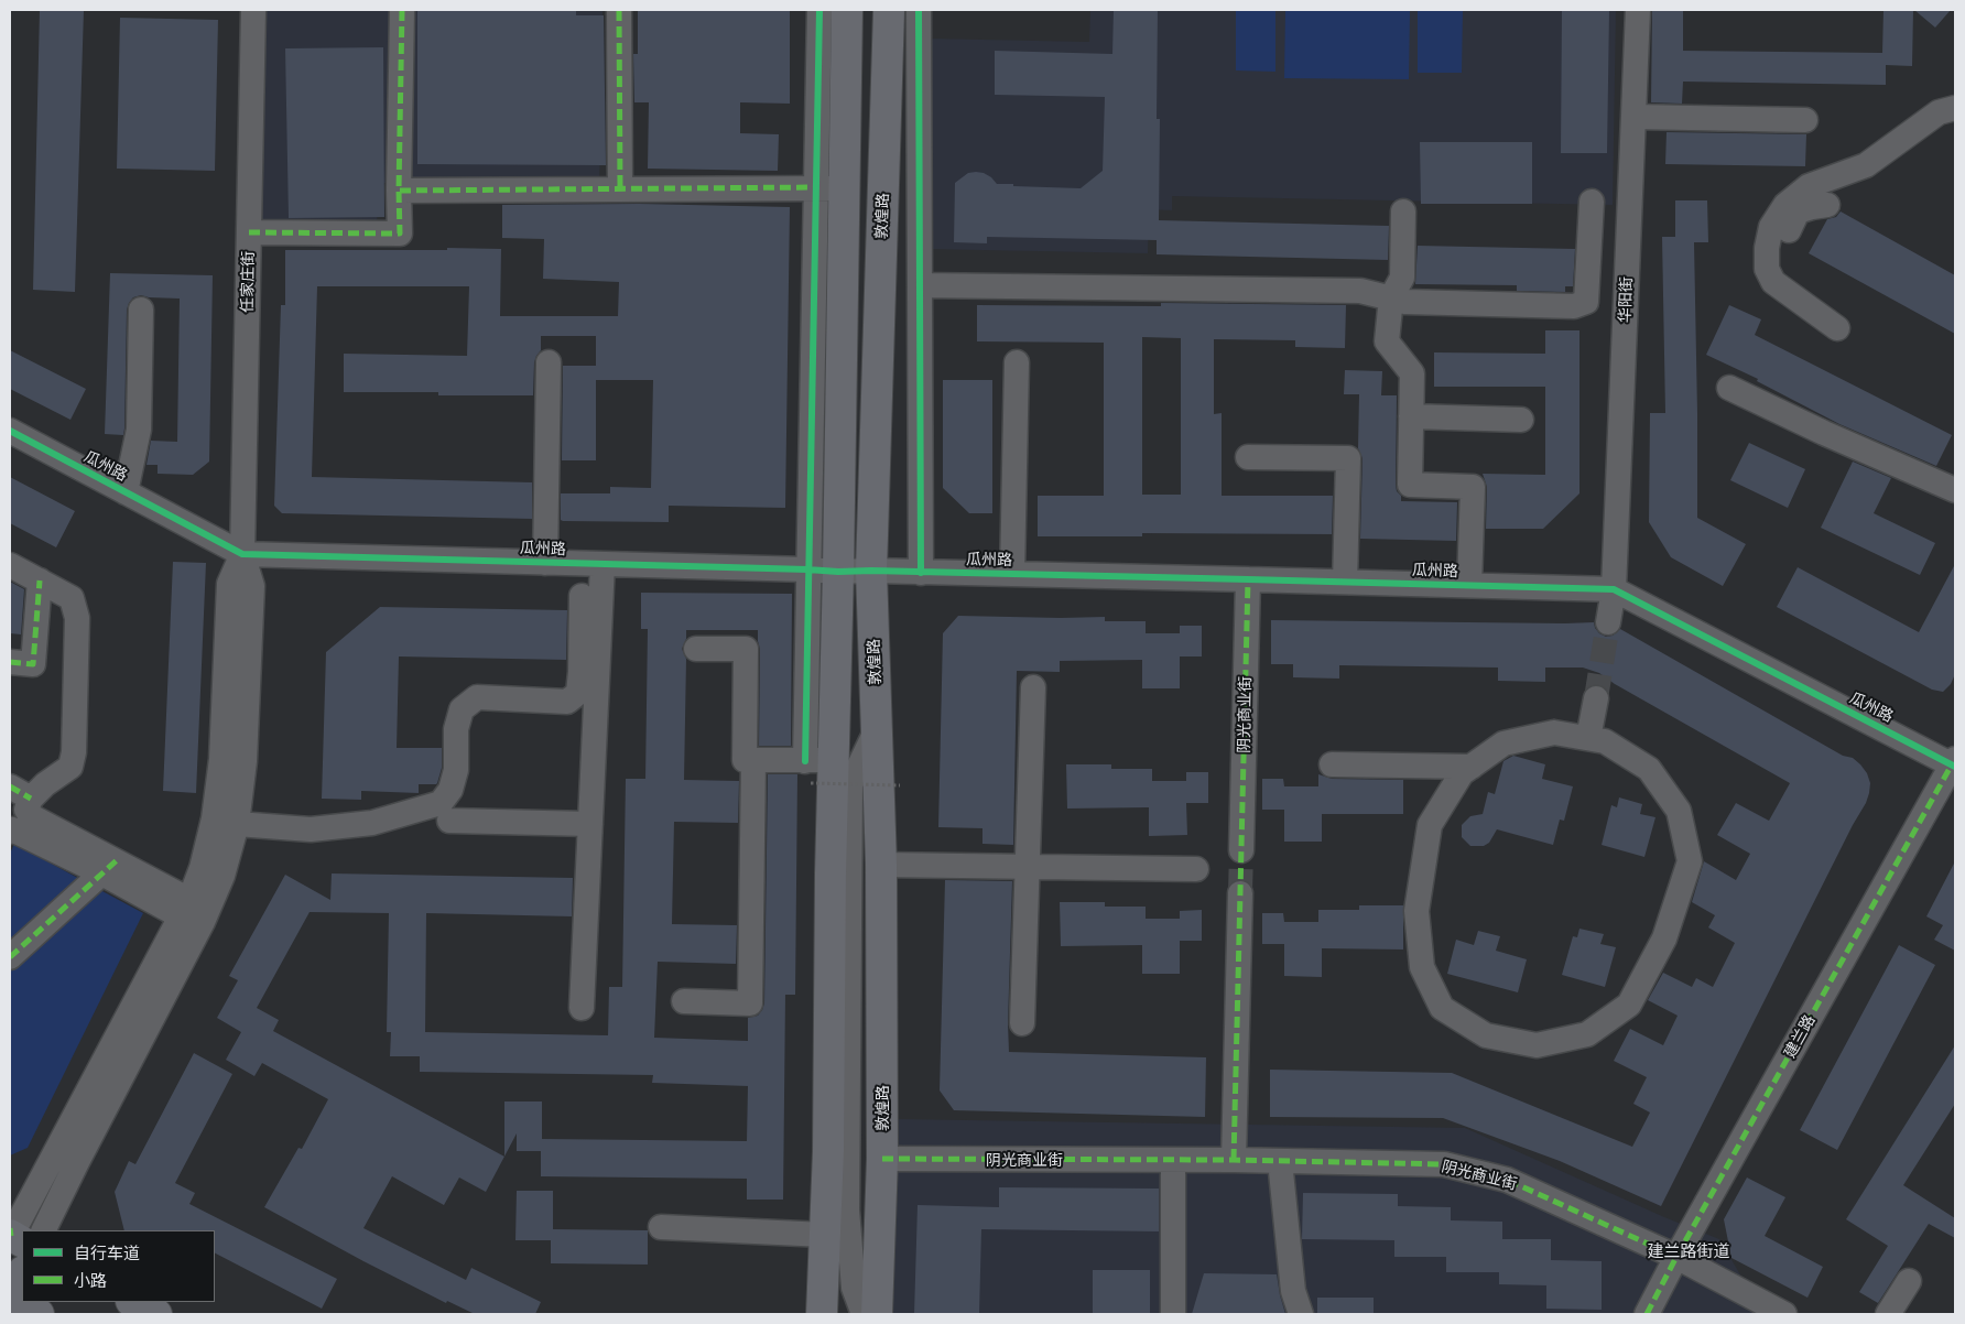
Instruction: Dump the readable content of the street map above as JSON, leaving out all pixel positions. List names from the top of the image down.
{
  "streets": {
    "main road": ["敦煌路"],
    "street": [
      "任家庄街",
      "华阳街",
      "瓜州路",
      "阴光商业街",
      "建兰路"
    ]
  },
  "crossings": [
    ["敦煌路", "瓜州路"],
    ["敦煌路", "阴光商业街"],
    ["任家庄街", "瓜州路"],
    ["华阳街", "瓜州路"],
    ["瓜州路", "阴光商业街"],
    ["瓜州路", "建兰路"],
    ["阴光商业街", "建兰路"]
  ],
  "districts": ["建兰路街道"],
  "legend": ["自行车道", "小路"]
}
